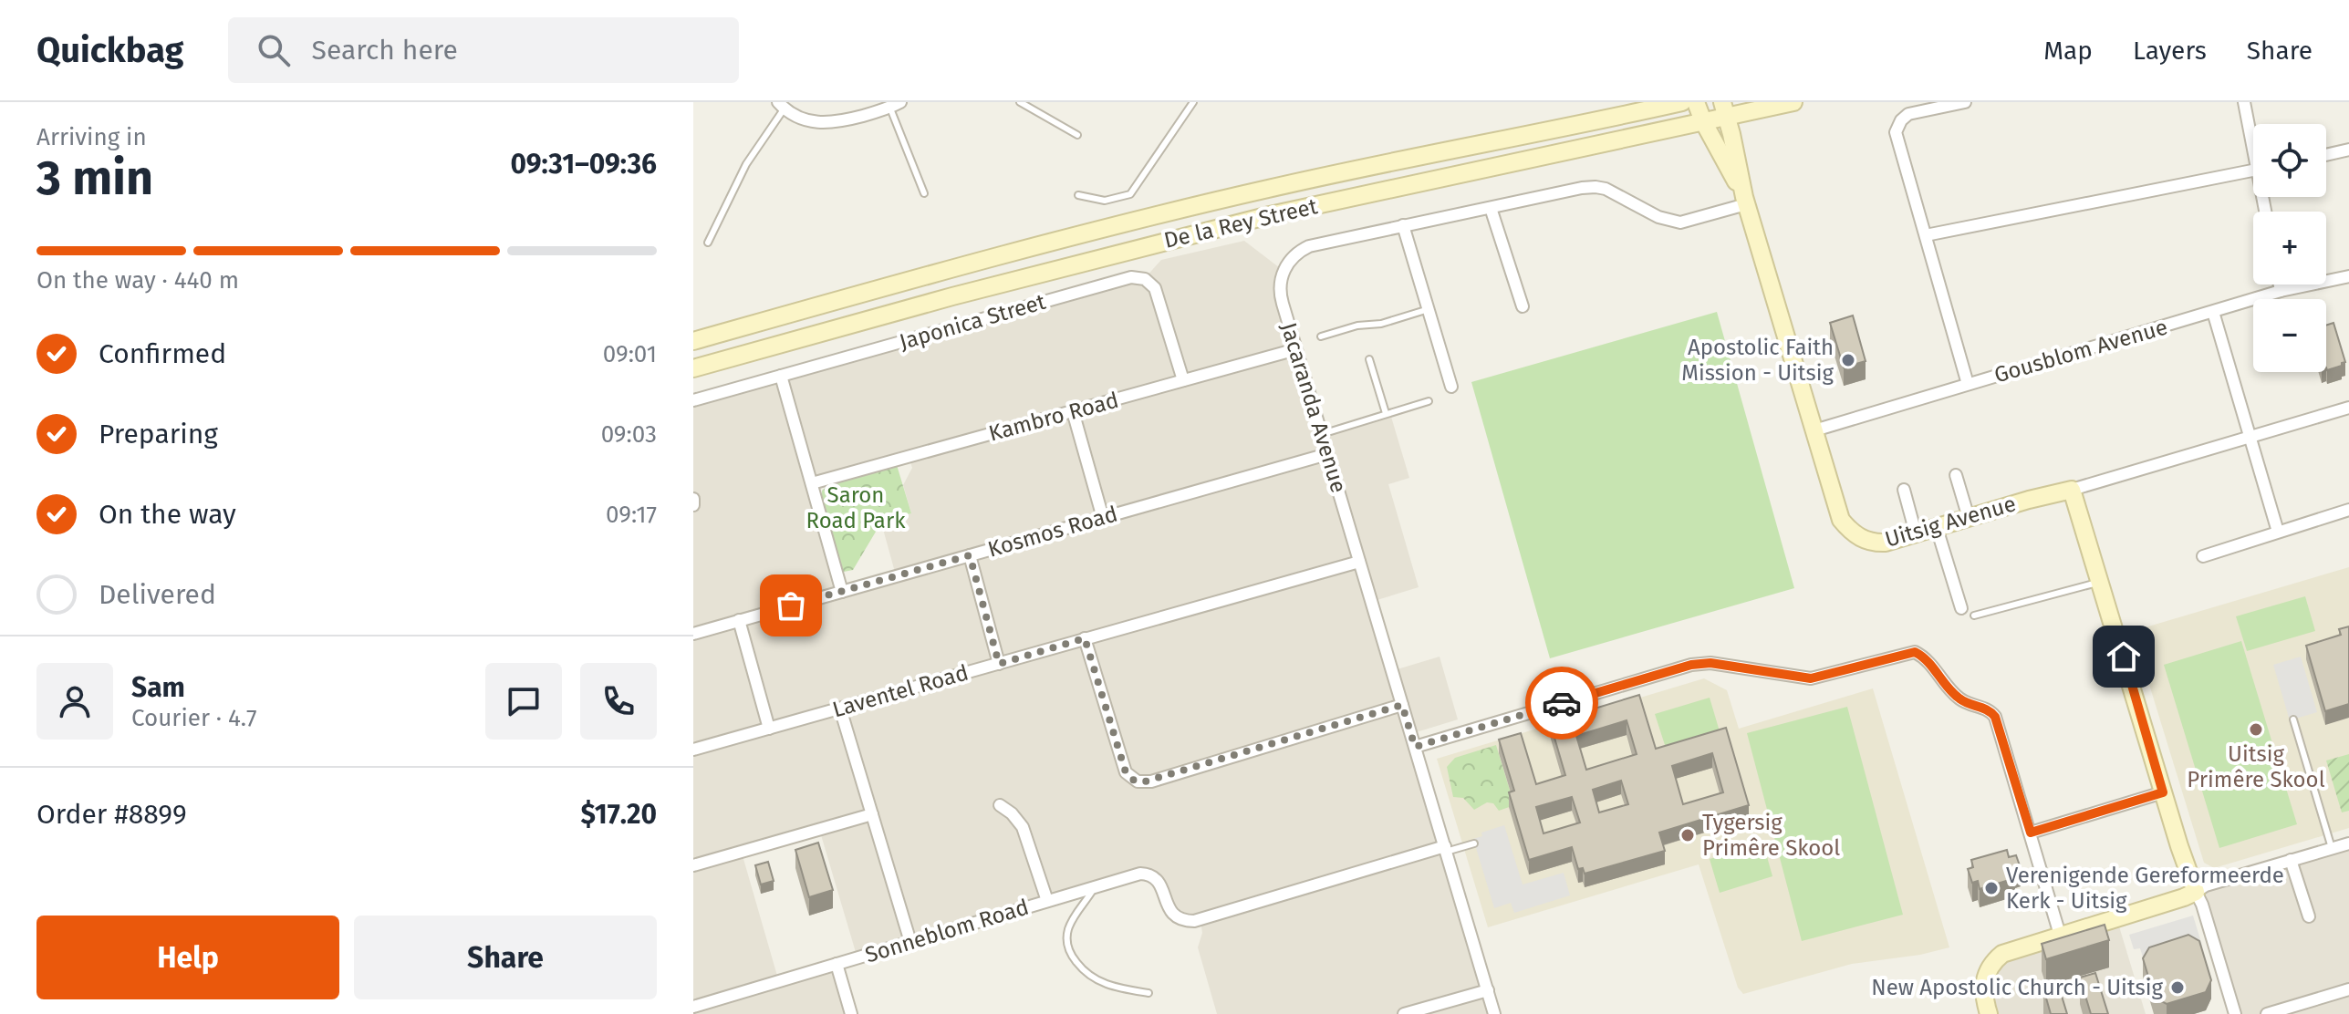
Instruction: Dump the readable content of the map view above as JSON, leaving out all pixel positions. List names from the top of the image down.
{
  "streets": {
    "main road": ["De la Rey Street", "Uitsig Avenue"],
    "street": [
      "Japonica Street",
      "Gousblom Avenue",
      "Jacaranda Avenue",
      "Kambro Road",
      "Kosmos Road",
      "Laventel Road",
      "Sonneblom Road"
    ]
  },
  "crossings": [
    ["De la Rey Street", "Uitsig Avenue"],
    ["Japonica Street", "Kambro Road"],
    ["Gousblom Avenue", "Uitsig Avenue"],
    ["Jacaranda Avenue", "Kambro Road"],
    ["Jacaranda Avenue", "Uitsig Avenue"],
    ["Jacaranda Avenue", "Kosmos Road"],
    ["Jacaranda Avenue", "Laventel Road"],
    ["Jacaranda Avenue", "Sonneblom Road"]
  ],
  "parks": ["Saron Road Park"],
  "places": [
    "Apostolic Faith Mission - Uitsig",
    "Uitsig Primêre Skool",
    "Tygersig Primêre Skool",
    "Verenigende Gereformeerde Kerk - Uitsig",
    "New Apostolic Church - Uitsig"
  ],
  "page": {
    "header": "Quickbag",
    "search": "Search here",
    "nav": ["Map", "Layers", "Share"],
    "heading": ["3 min", "Arriving in", "09:31–09:36"],
    "panel": [
      "Sam",
      "Courier · 4.7",
      "Order #8899",
      "$17.20"
    ],
    "map_buttons": ["+", "−"],
    "bar": "On the way · 440 m",
    "list": [
      ["Confirmed", "09:01"],
      ["Preparing", "09:03"],
      ["On the way", "09:17"],
      "Delivered"
    ],
    "buttons": ["Help", "Share"]
  }
}
